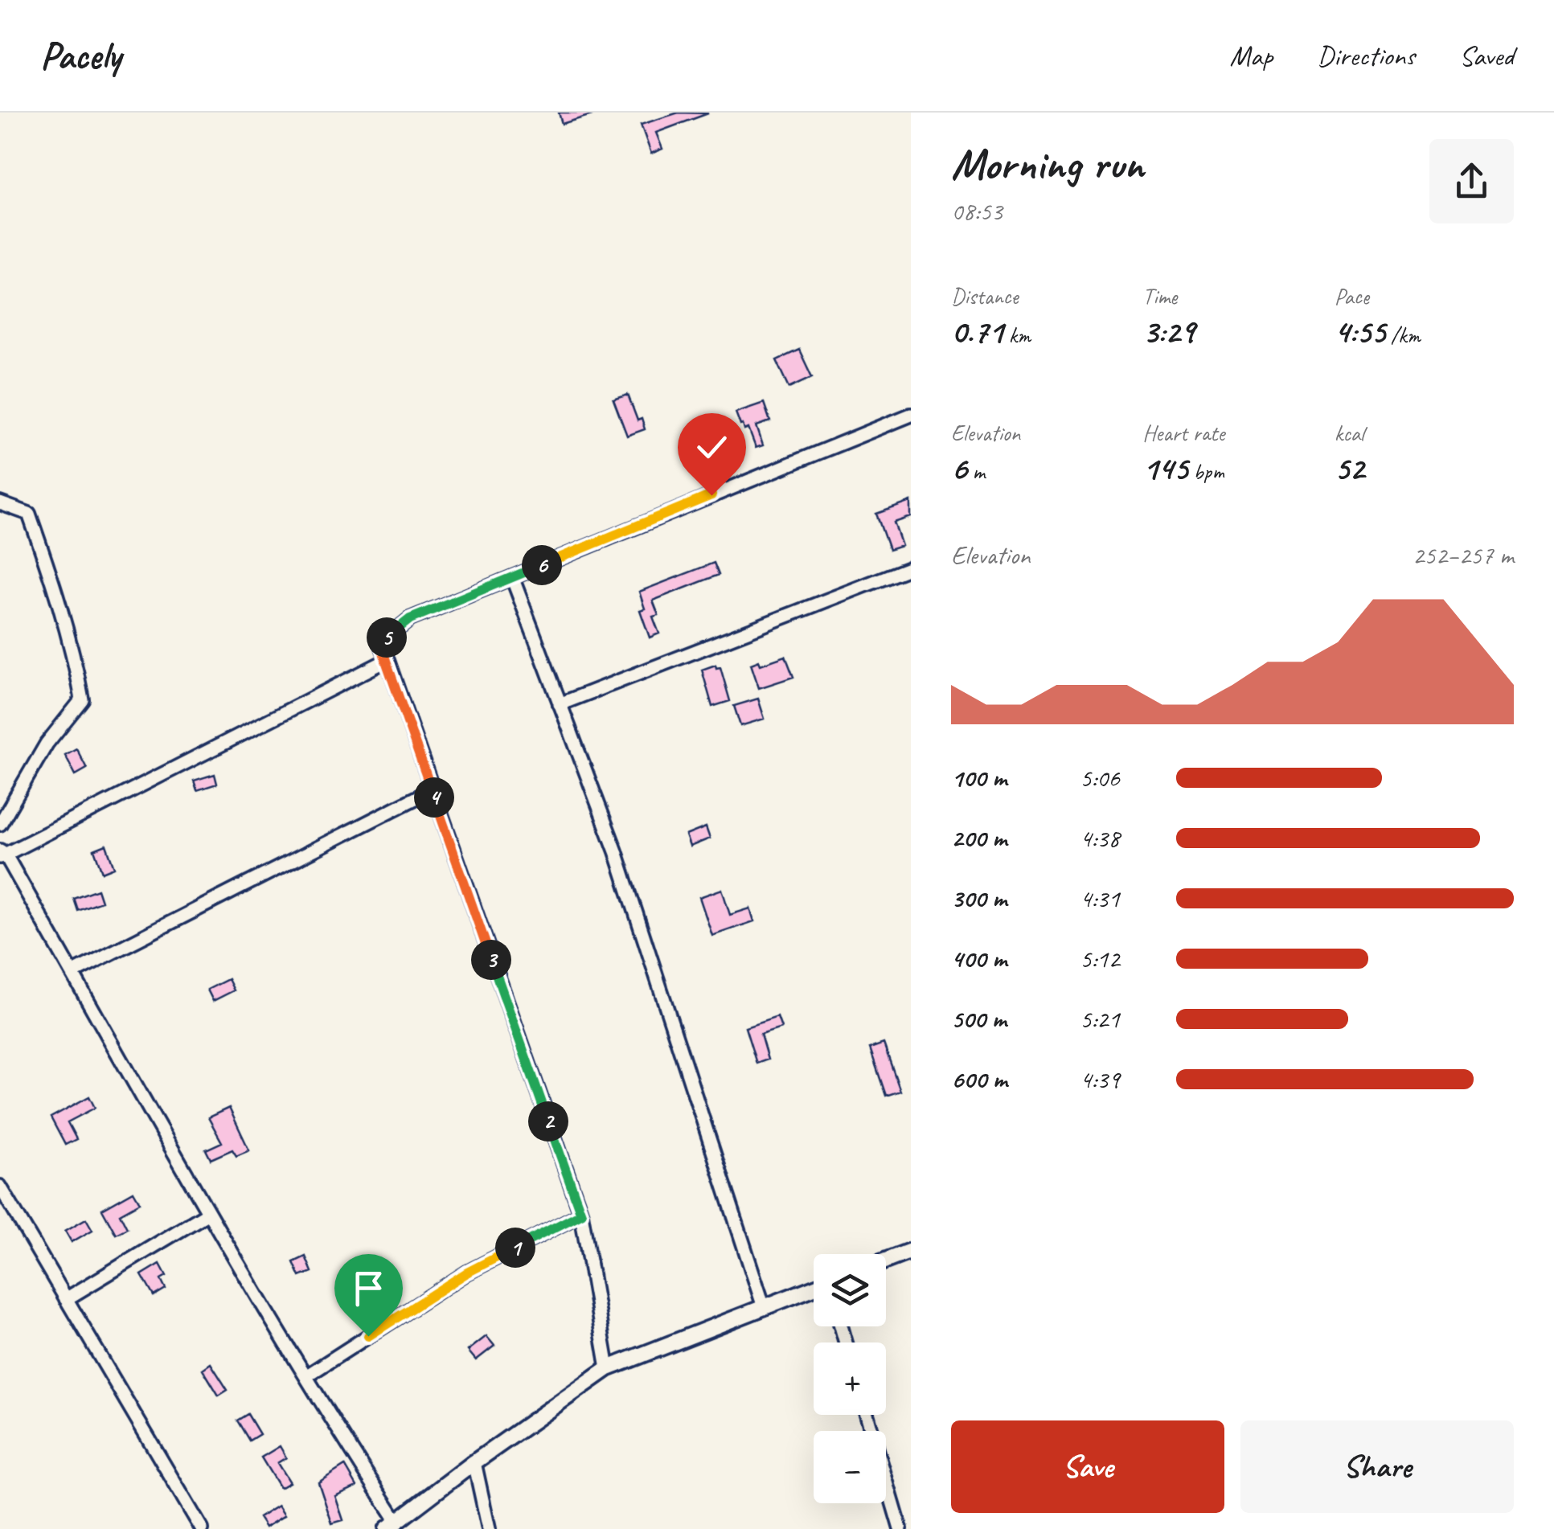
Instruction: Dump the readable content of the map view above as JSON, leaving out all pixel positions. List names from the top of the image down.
{
  "page": {
    "header": "Pacely",
    "nav": ["Map", "Directions", "Saved"],
    "heading": ["Morning run", "08:53"],
    "stats": [
      ["Distance", "0.71 km"],
      ["Time", "3:29"],
      ["Pace", "4:55 /km"],
      ["Elevation", "6 m"],
      ["Heart rate", "145 bpm"],
      ["kcal", "52"]
    ],
    "chart": ["Elevation", "252–257 m"],
    "pins": [
      "6",
      "5",
      "4",
      "3",
      "2",
      "1"
    ],
    "list": [
      {
        "name": "100 m",
        "note": "5:06"
      },
      {
        "name": "200 m",
        "note": "4:38"
      },
      {
        "name": "300 m",
        "note": "4:31"
      },
      {
        "name": "400 m",
        "note": "5:12"
      },
      {
        "name": "500 m",
        "note": "5:21"
      },
      {
        "name": "600 m",
        "note": "4:39"
      }
    ],
    "map_buttons": ["+", "−"],
    "buttons": ["Save", "Share"]
  }
}
